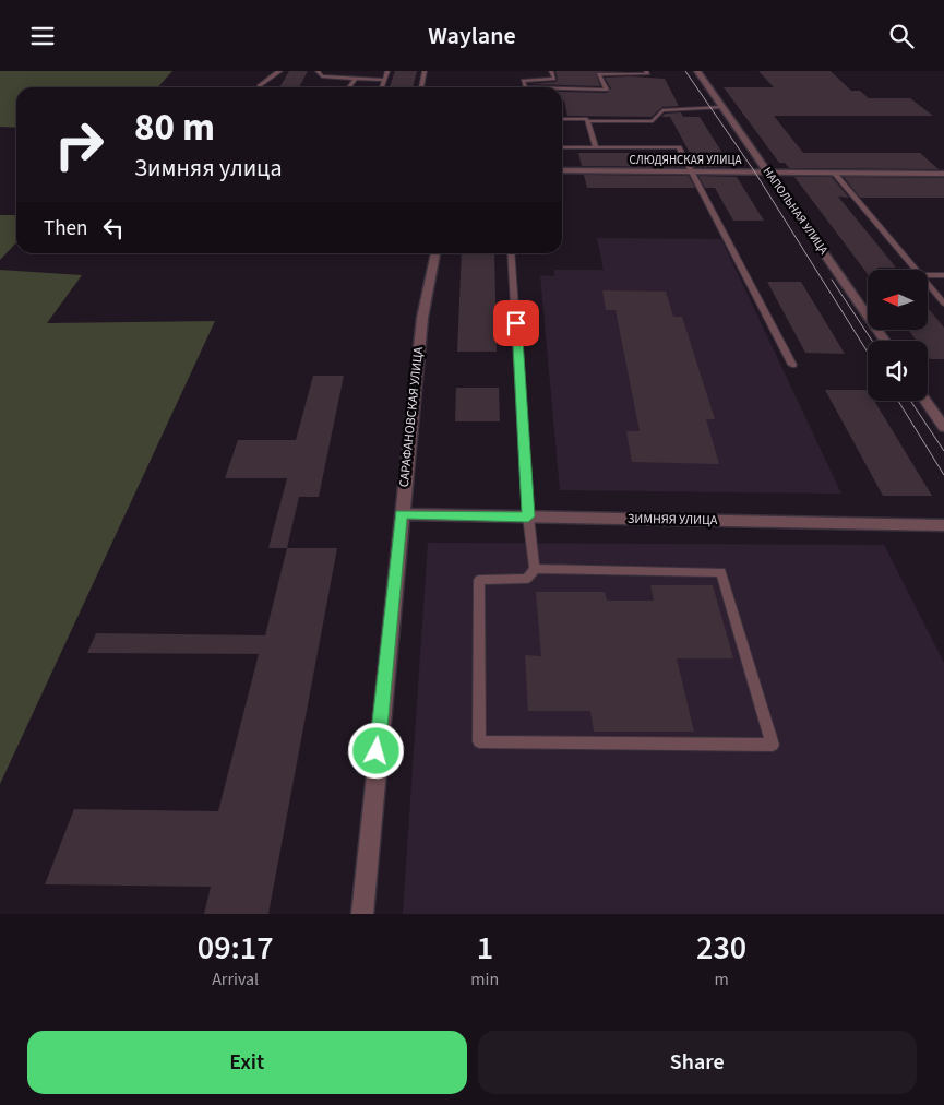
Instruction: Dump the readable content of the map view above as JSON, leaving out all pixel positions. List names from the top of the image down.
{
  "streets": {
    "street": [
      "СЛЮДЯНСКАЯ УЛИЦА",
      "НАПОЛЬНАЯ УЛИЦА",
      "САРАФАНОВСКАЯ УЛИЦА",
      "ЗИМНЯЯ УЛИЦА"
    ]
  },
  "crossings": [
    ["СЛЮДЯНСКАЯ УЛИЦА", "НАПОЛЬНАЯ УЛИЦА"],
    ["САРАФАНОВСКАЯ УЛИЦА", "ЗИМНЯЯ УЛИЦА"]
  ],
  "north": "left",
  "page": {
    "header": "Waylane",
    "turn": ["80 m", "Зимняя улица"],
    "then": "Then",
    "eta": [
      "09:17",
      "Arrival",
      "1",
      "min",
      "230",
      "m"
    ],
    "buttons": ["Exit", "Share"]
  }
}
